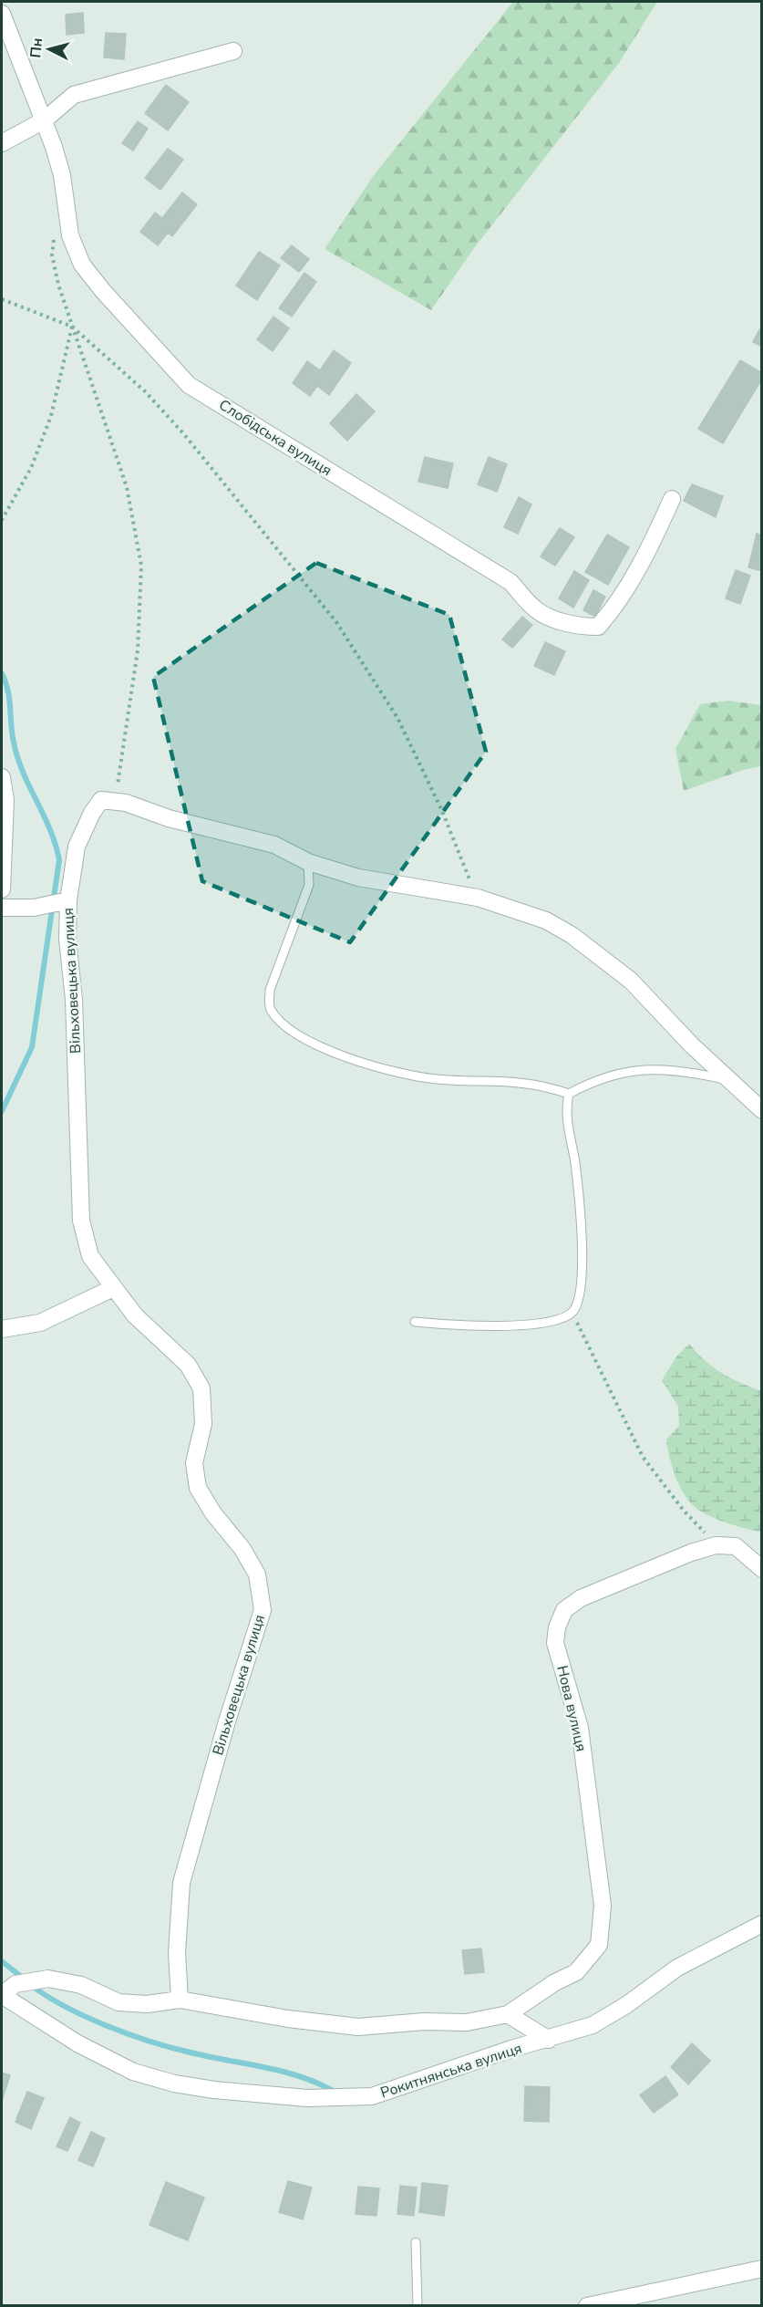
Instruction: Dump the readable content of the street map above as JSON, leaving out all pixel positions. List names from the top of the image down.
{
  "streets": {
    "street": [
      "Слобідська вулиця",
      "Вільховецька вулиця",
      "Нова вулиця",
      "Рокитнянська вулиця"
    ]
  },
  "north": "left"
}
